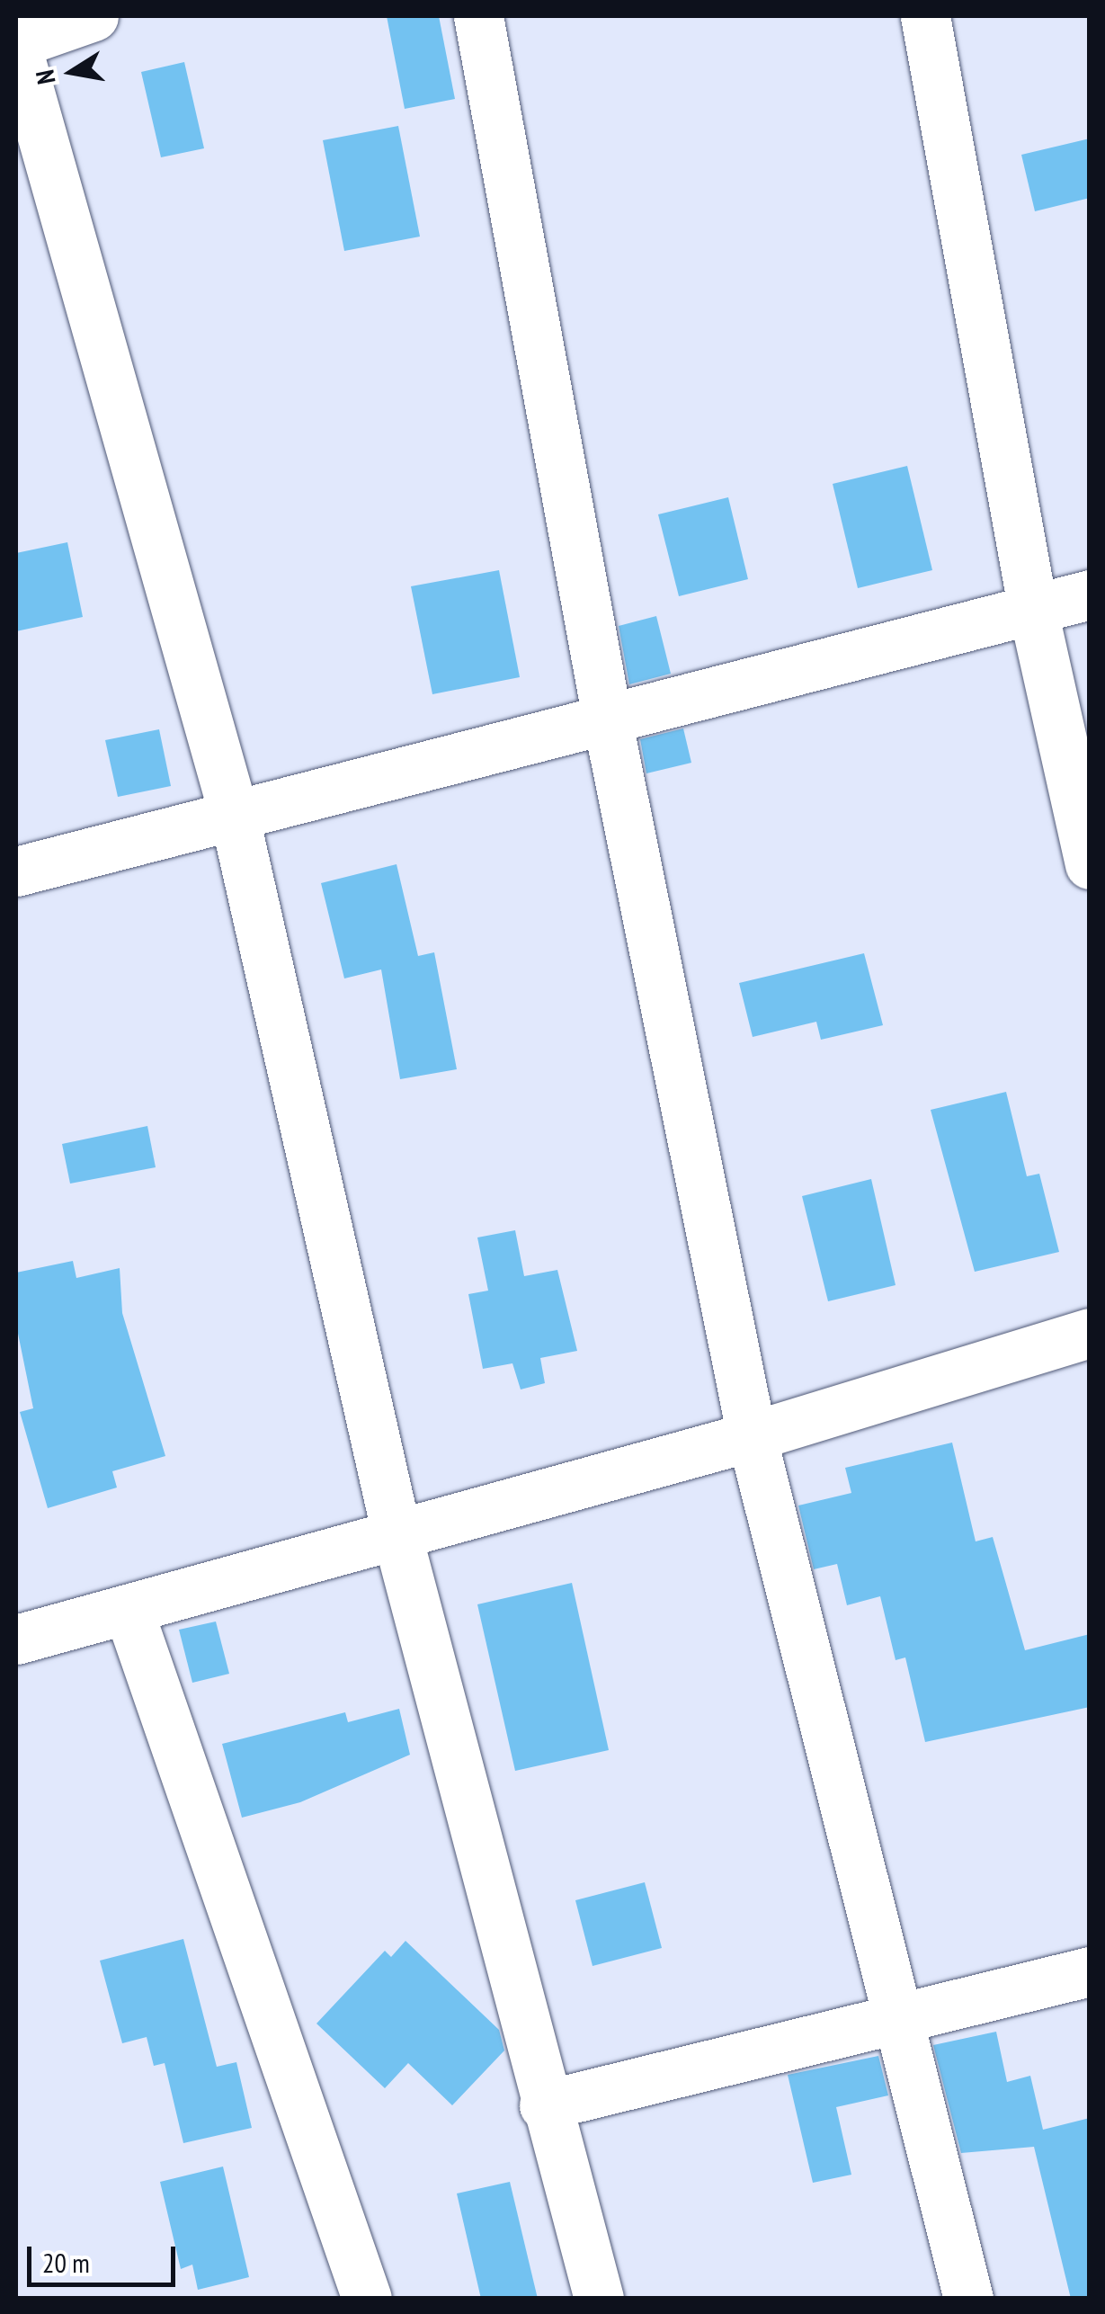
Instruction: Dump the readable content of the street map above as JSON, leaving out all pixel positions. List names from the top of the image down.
{
  "scale_bar": "20 m",
  "north": "left"
}
